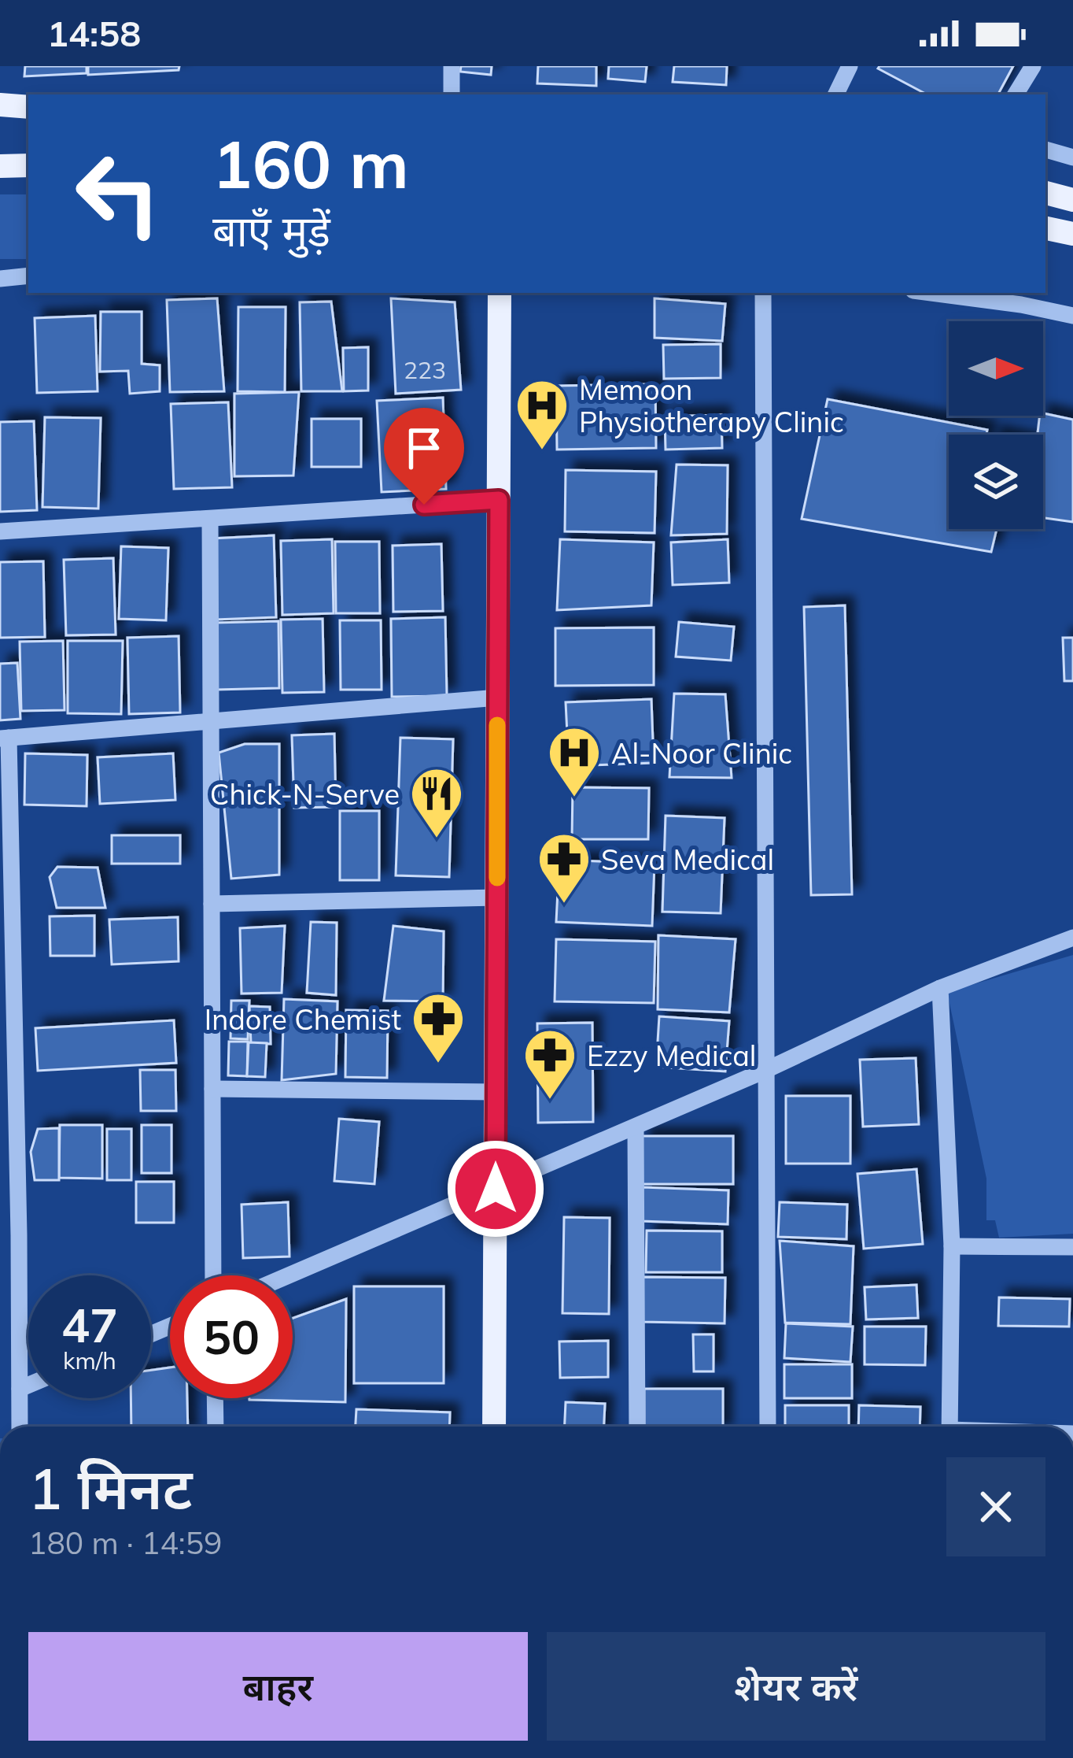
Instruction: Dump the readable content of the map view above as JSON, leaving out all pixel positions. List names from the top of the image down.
{
  "places": {
    "hospital": ["Memoon Physiotherapy Clinic", "Al-Noor Clinic"],
    "restaurant": ["Chick-N-Serve"],
    "pharmacy": ["Seva Medical", "Indore Chemist", "Ezzy Medical"]
  },
  "house_numbers": ["223"],
  "north": "right",
  "page": {
    "status": "14:58",
    "turn": ["160 m", "बाएँ मुड़ें"],
    "speed": "47 km/h",
    "limit": "50",
    "heading": ["1 मिनट", "180 m · 14:59"],
    "buttons": ["बाहर", "शेयर करें"]
  }
}
